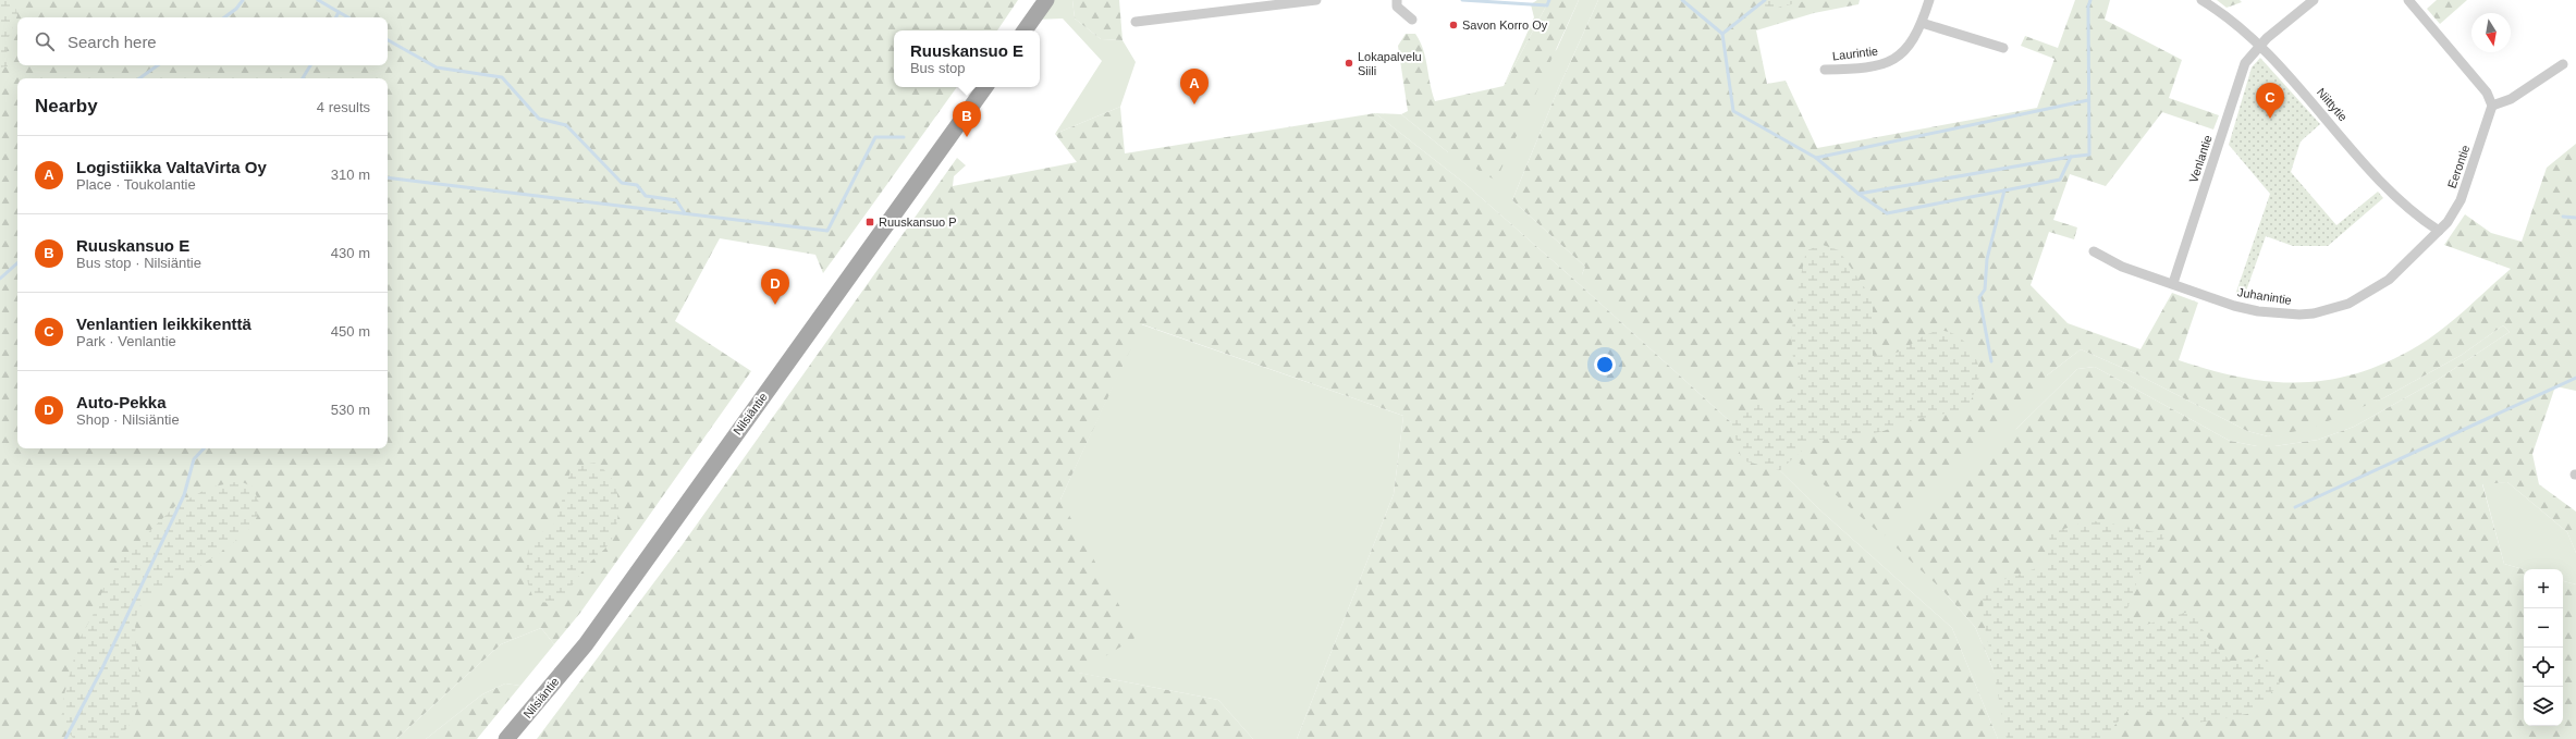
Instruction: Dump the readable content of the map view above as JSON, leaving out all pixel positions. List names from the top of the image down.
{
  "streets": {
    "main road": ["Nilsiäntie"],
    "street": [
      "Laurintie",
      "Niittytie",
      "Venlantie",
      "Eerontie",
      "Juhanintie"
    ]
  },
  "crossings": [
    ["Niittytie", "Venlantie"],
    ["Niittytie", "Eerontie"],
    ["Niittytie", "Juhanintie"],
    ["Venlantie", "Juhanintie"],
    ["Eerontie", "Juhanintie"]
  ],
  "places": {
    "other": ["Savon Korro Oy", "Lokapalvelu Siili"],
    "transit": ["Ruuskansuo P"]
  },
  "north": "bottom",
  "page": {
    "search": "Search here",
    "popup": ["Ruuskansuo E", "Bus stop"],
    "pins": [
      "A",
      "C",
      "B",
      "D"
    ],
    "heading": ["Nearby", "4 results"],
    "list": [
      {
        "mark": "A",
        "name": "Logistiikka ValtaVirta Oy",
        "note": "Place · Toukolantie",
        "value": "310 m"
      },
      {
        "mark": "B",
        "name": "Ruuskansuo E",
        "note": "Bus stop · Nilsiäntie",
        "value": "430 m"
      },
      {
        "mark": "C",
        "name": "Venlantien leikkikenttä",
        "note": "Park · Venlantie",
        "value": "450 m"
      },
      {
        "mark": "D",
        "name": "Auto-Pekka",
        "note": "Shop · Nilsiäntie",
        "value": "530 m"
      }
    ],
    "map_buttons": ["+", "−"]
  }
}
